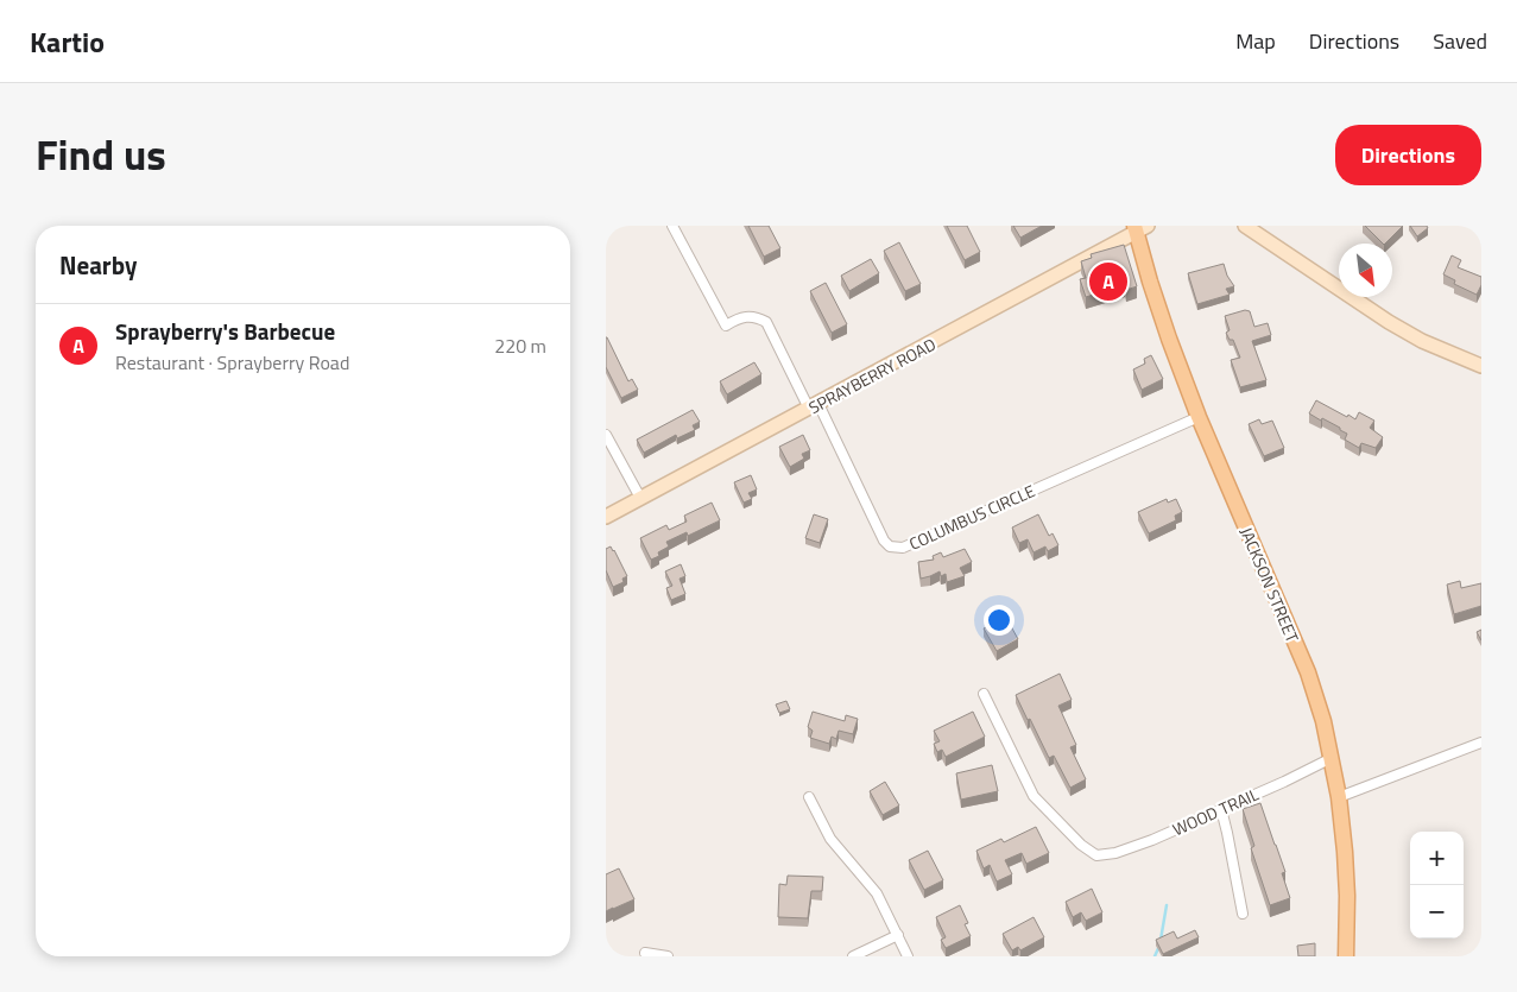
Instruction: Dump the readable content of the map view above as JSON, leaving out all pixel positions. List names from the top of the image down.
{
  "streets": {
    "main road": ["JACKSON STREET"],
    "street": ["SPRAYBERRY ROAD", "COLUMBUS CIRCLE", "WOOD TRAIL"]
  },
  "crossings": [
    ["SPRAYBERRY ROAD", "COLUMBUS CIRCLE"],
    ["SPRAYBERRY ROAD", "JACKSON STREET"],
    ["COLUMBUS CIRCLE", "JACKSON STREET"],
    ["JACKSON STREET", "WOOD TRAIL"]
  ],
  "north": "bottom right",
  "page": {
    "header": "Kartio",
    "nav": ["Map", "Directions", "Saved"],
    "title": "Find us",
    "buttons": "Directions",
    "heading": "Nearby",
    "pins": "A",
    "list": [
      {
        "mark": "A",
        "name": "Sprayberry's Barbecue",
        "note": "Restaurant · Sprayberry Road",
        "value": "220 m"
      }
    ],
    "map_buttons": ["+", "−"]
  }
}
